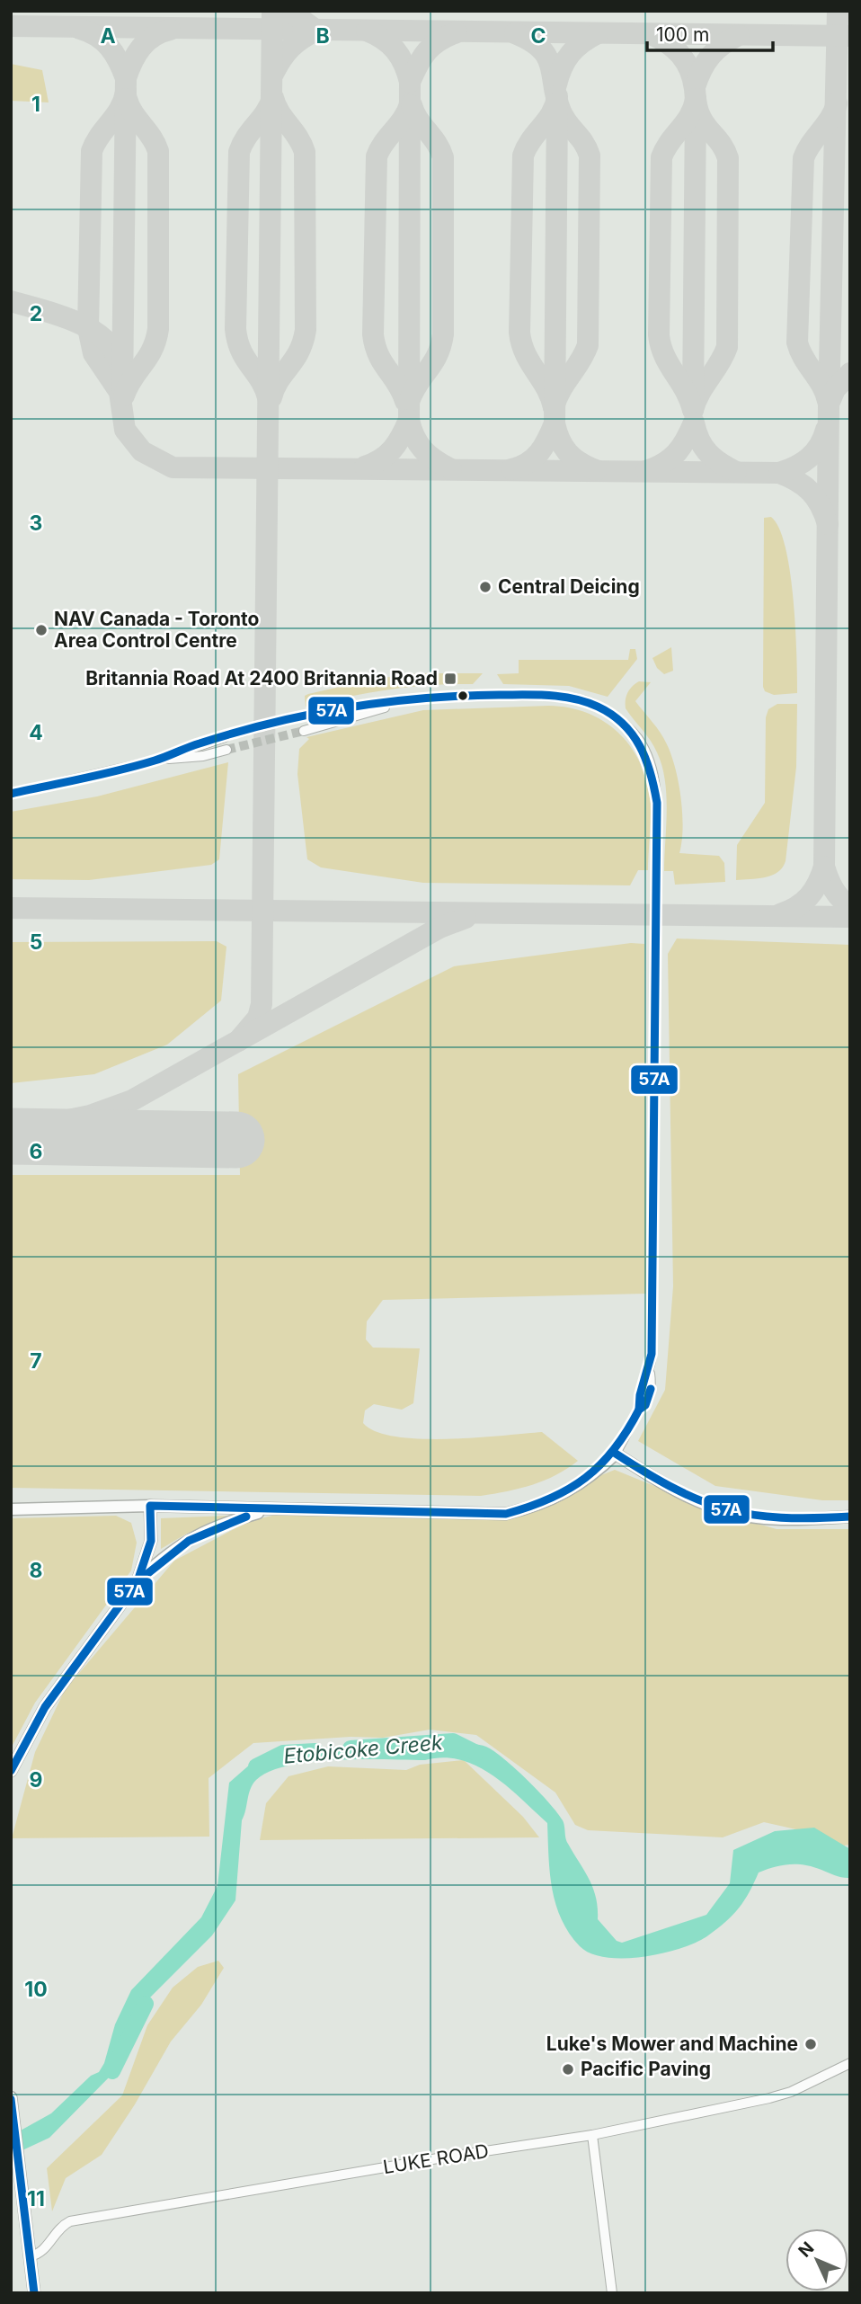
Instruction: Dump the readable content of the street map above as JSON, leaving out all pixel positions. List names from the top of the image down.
{
  "streets": {
    "street": ["LUKE ROAD"]
  },
  "water": ["Etobicoke Creek"],
  "places": {
    "other": [
      "Central Deicing",
      "NAV Canada - Toronto Area Control Centre",
      "Luke's Mower and Machine",
      "Pacific Paving"
    ],
    "transit": ["Britannia Road At 2400 Britannia Road"]
  },
  "lines": ["transit line 57A"],
  "scale_bar": "100 m",
  "north": "top left",
  "grid": {
    "columns": ["A", "B", "C"],
    "rows": [
      "1",
      "2",
      "3",
      "4",
      "5",
      "6",
      "7",
      "8",
      "9",
      "10",
      "11"
    ]
  }
}
